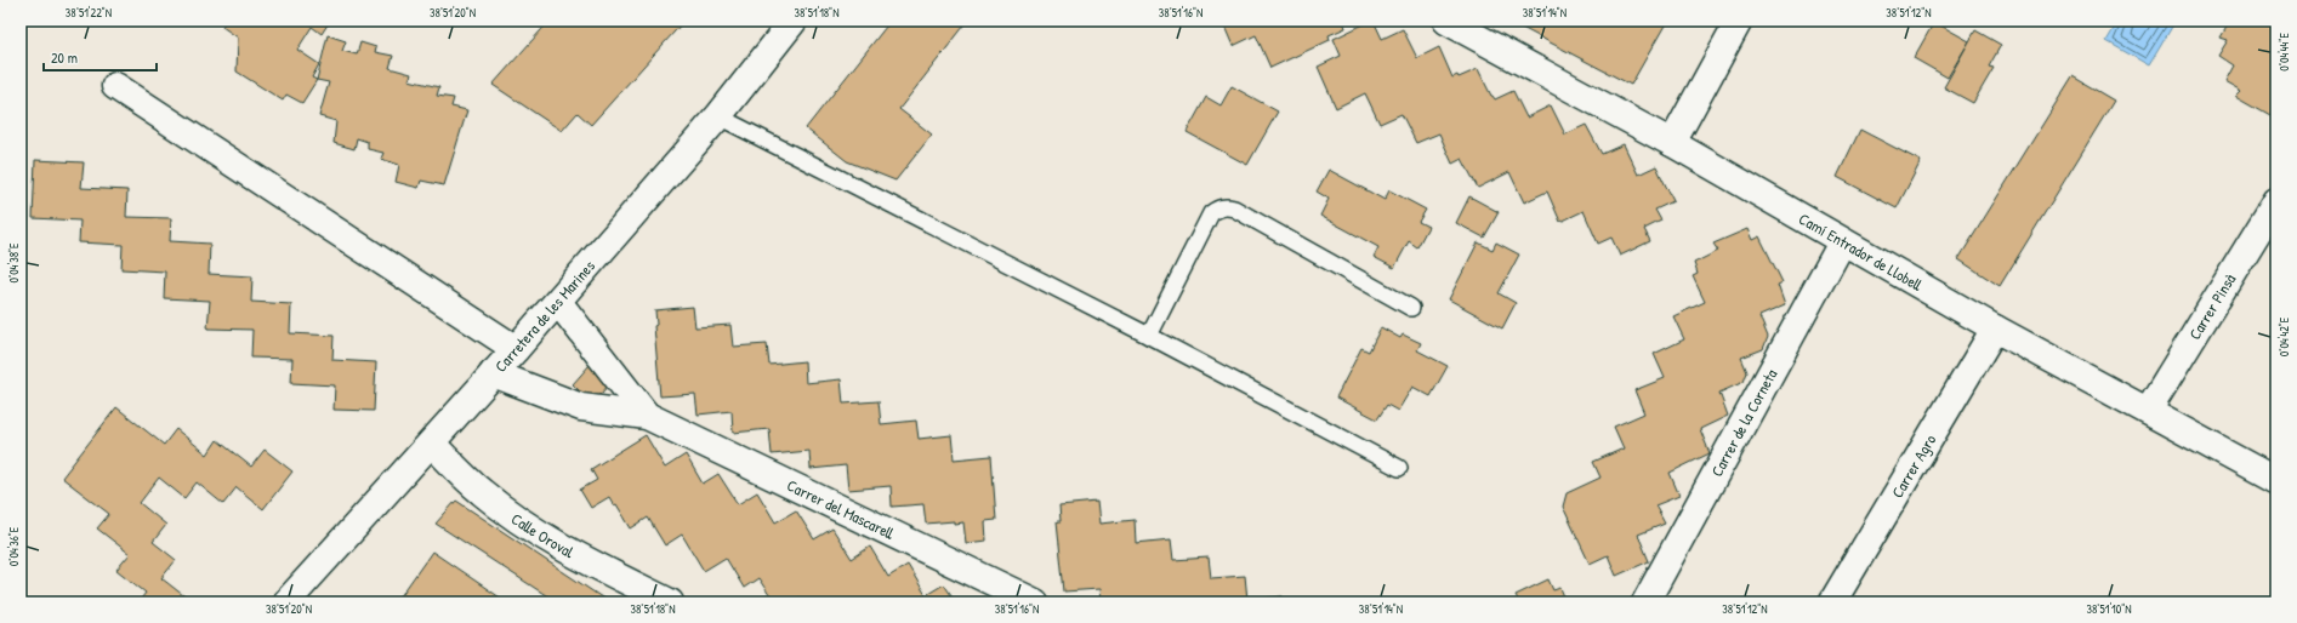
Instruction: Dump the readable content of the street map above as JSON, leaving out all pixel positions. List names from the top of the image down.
{
  "streets": {
    "street": [
      "Camí Entrador de Llobell",
      "Carrer Pinsà",
      "Carretera de les Marines",
      "Carrer de la Corneta",
      "Carrer Agro",
      "Carrer del Mascarell",
      "Calle Oroval"
    ]
  },
  "crossings": [
    ["Camí Entrador de Llobell", "Carrer Pinsà"],
    ["Camí Entrador de Llobell", "Carrer de la Corneta"],
    ["Camí Entrador de Llobell", "Carrer Agro"],
    ["Carretera de les Marines", "Carrer del Mascarell"],
    ["Carretera de les Marines", "Calle Oroval"]
  ],
  "scale_bar": "20 m",
  "coordinates": [
    "38°51'22\"N",
    "38°51'20\"N",
    "38°51'18\"N",
    "38°51'16\"N",
    "38°51'14\"N",
    "38°51'12\"N",
    "0°04'44\"E",
    "0°04'38\"E",
    "0°04'42\"E",
    "0°04'36\"E",
    "38°51'10\"N"
  ]
}
